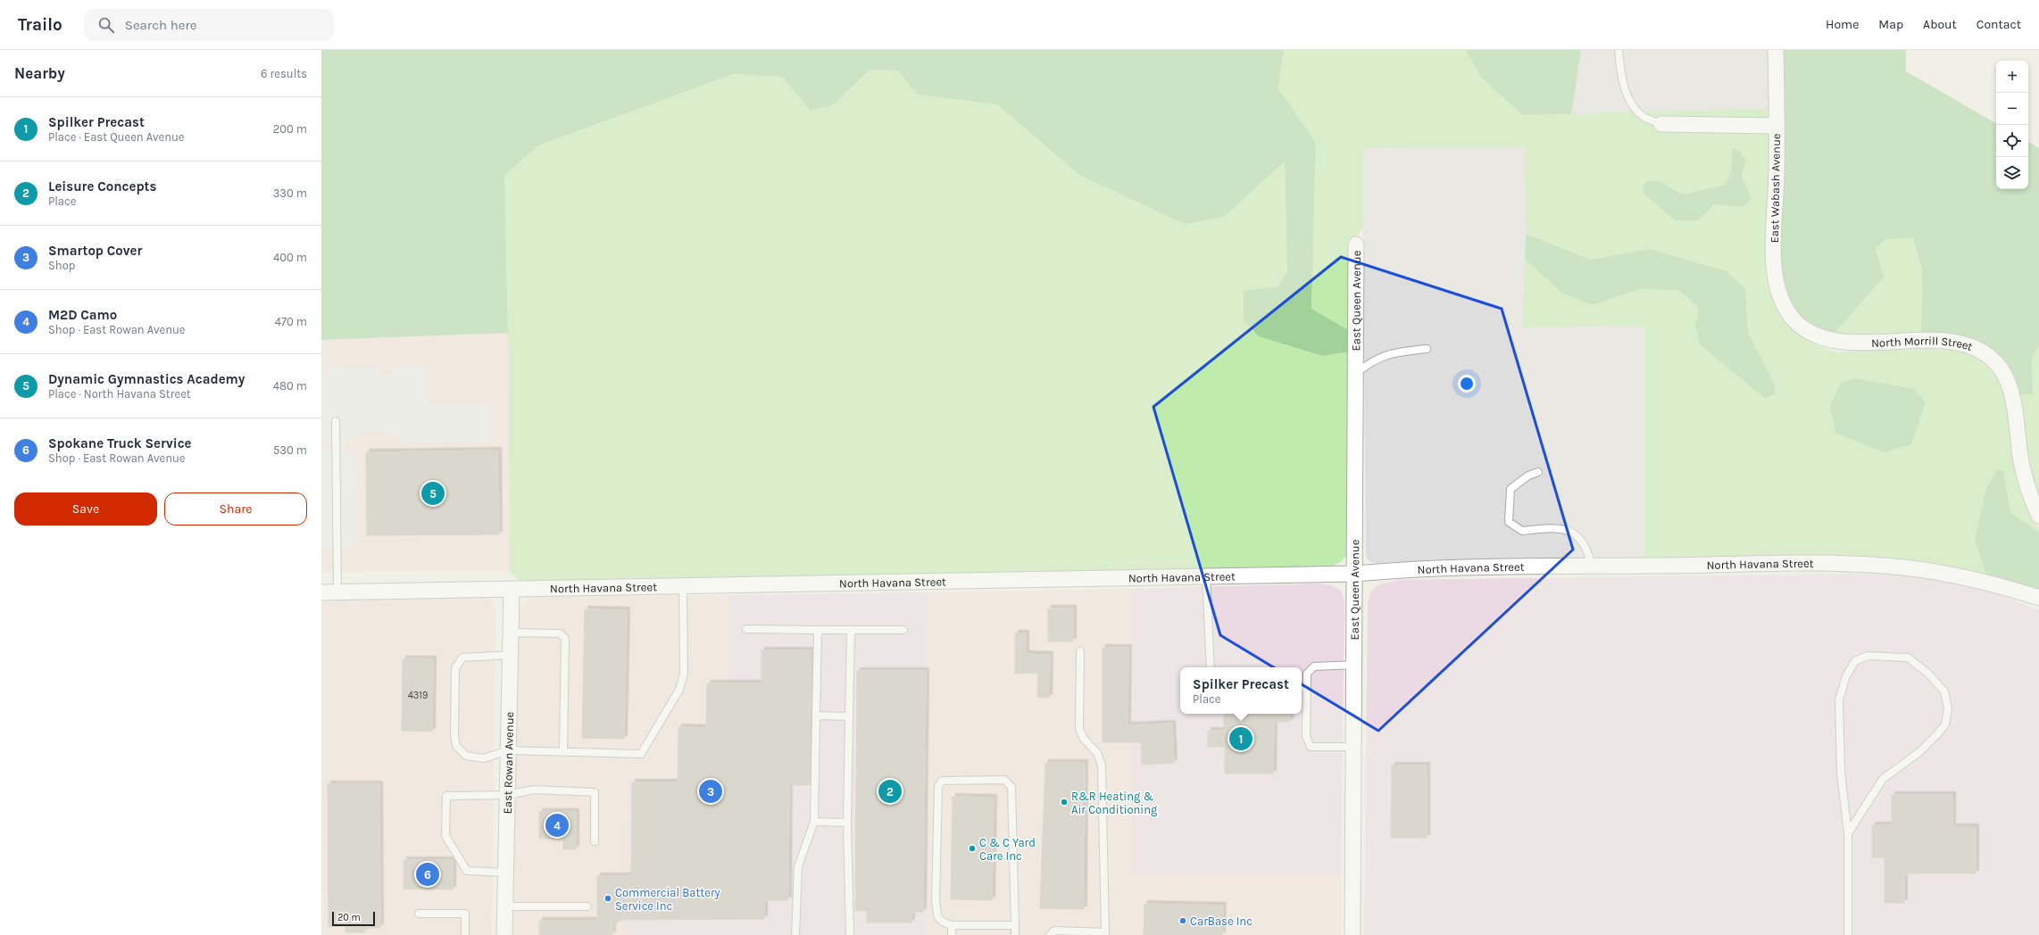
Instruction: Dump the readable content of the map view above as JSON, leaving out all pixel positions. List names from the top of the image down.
{
  "streets": {
    "street": [
      "East Wabash Avenue",
      "East Queen Avenue",
      "North Morrill Street",
      "North Havana Street",
      "East Rowan Avenue"
    ]
  },
  "crossings": [
    ["East Wabash Avenue", "North Morrill Street"],
    ["East Queen Avenue", "North Havana Street"],
    ["North Havana Street", "East Rowan Avenue"]
  ],
  "places": [
    "R&R Heating & Air Conditioning",
    "C & C Yard Care Inc",
    "Commercial Battery Service Inc",
    "CarBase Inc"
  ],
  "house_numbers": ["4319"],
  "scale_bar": "20 m",
  "page": {
    "header": "Trailo",
    "search": "Search here",
    "nav": [
      "Home",
      "Map",
      "About",
      "Contact"
    ],
    "heading": ["Nearby", "6 results"],
    "map_buttons": ["+", "−"],
    "list": [
      {
        "mark": "1",
        "name": "Spilker Precast",
        "note": "Place · East Queen Avenue",
        "value": "200 m"
      },
      {
        "mark": "2",
        "name": "Leisure Concepts",
        "note": "Place",
        "value": "330 m"
      },
      {
        "mark": "3",
        "name": "Smartop Cover",
        "note": "Shop",
        "value": "400 m"
      },
      {
        "mark": "4",
        "name": "M2D Camo",
        "note": "Shop · East Rowan Avenue",
        "value": "470 m"
      },
      {
        "mark": "5",
        "name": "Dynamic Gymnastics Academy",
        "note": "Place · North Havana Street",
        "value": "480 m"
      },
      {
        "mark": "6",
        "name": "Spokane Truck Service",
        "note": "Shop · East Rowan Avenue",
        "value": "530 m"
      }
    ],
    "pins": [
      "5",
      "1",
      "2",
      "3",
      "4",
      "6"
    ],
    "buttons": ["Save", "Share"],
    "popup": ["Spilker Precast", "Place"],
    "scale": "20 m"
  }
}
